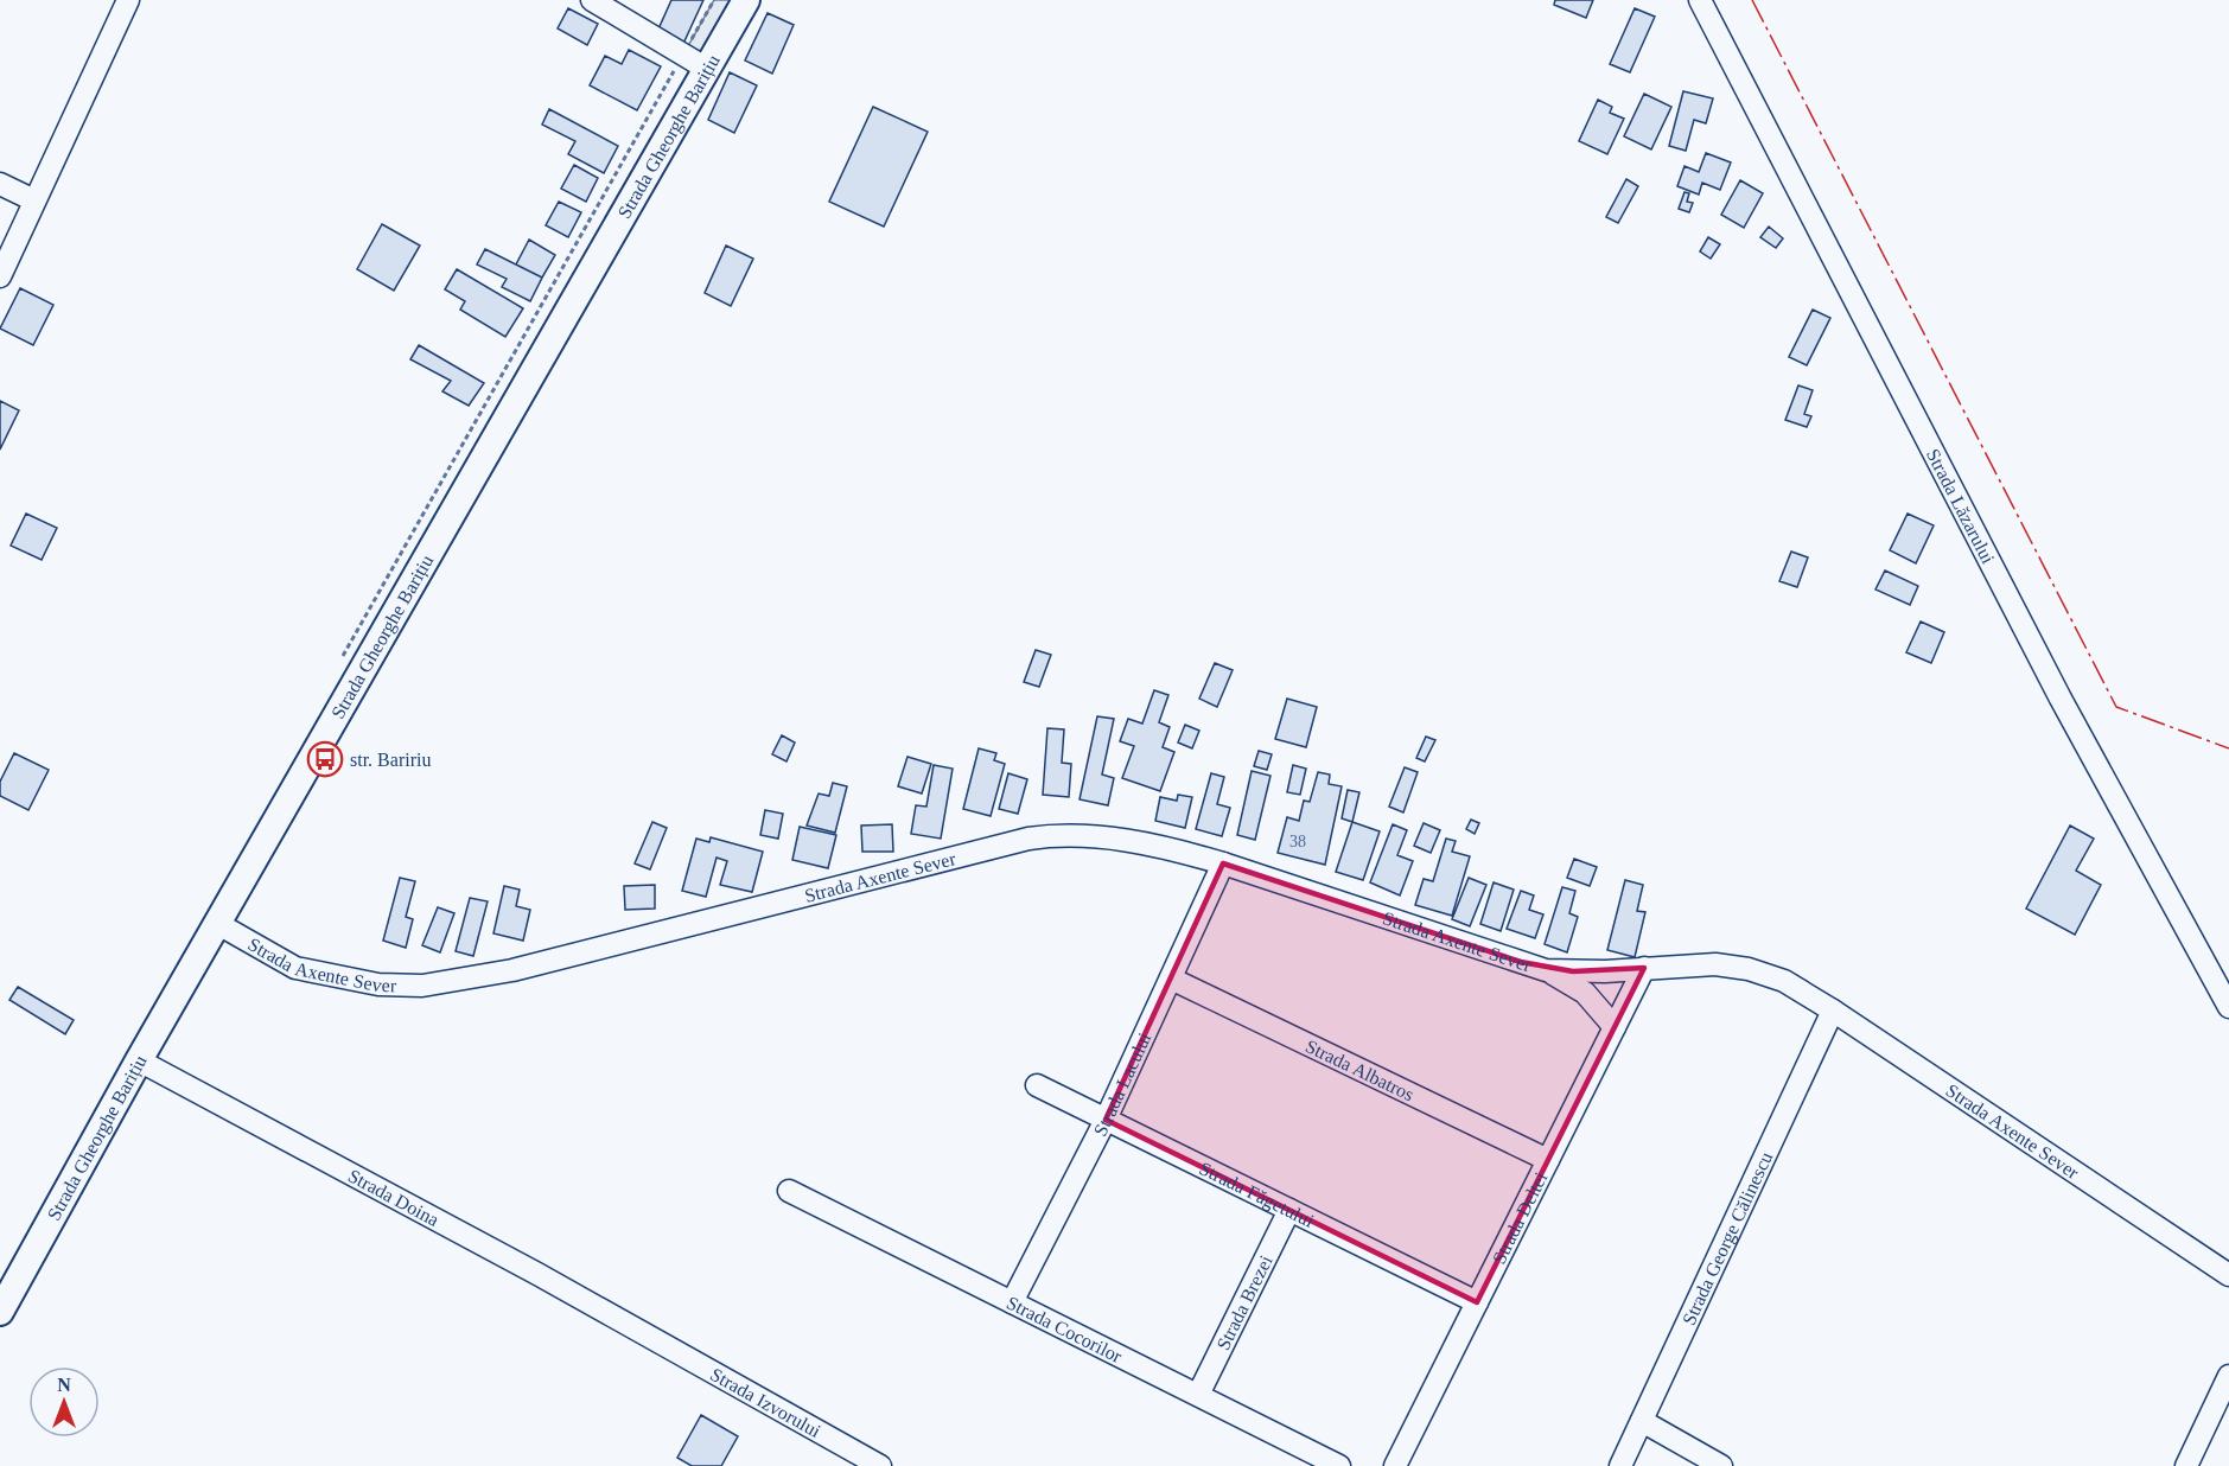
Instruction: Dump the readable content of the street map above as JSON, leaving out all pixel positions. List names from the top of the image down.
{
  "streets": {
    "main road": ["Strada Gheorghe Barițiu"],
    "street": [
      "Strada Lăzarului",
      "Strada Axente Sever",
      "Strada Albatros",
      "Strada Lacului",
      "Strada Făgetului",
      "Strada Doina",
      "Strada Deltei",
      "Strada George Călinescu",
      "Strada Brezei",
      "Strada Cocorilor",
      "Strada Izvorului"
    ]
  },
  "crossings": [
    ["Strada Gheorghe Barițiu", "Strada Axente Sever"],
    ["Strada Gheorghe Barițiu", "Strada Doina"],
    ["Strada Axente Sever", "Strada Lacului"],
    ["Strada Axente Sever", "Strada Deltei"],
    ["Strada Axente Sever", "Strada George Călinescu"],
    ["Strada Albatros", "Strada Lacului"],
    ["Strada Albatros", "Strada Deltei"],
    ["Strada Lacului", "Strada Făgetului"],
    ["Strada Lacului", "Strada Cocorilor"],
    ["Strada Făgetului", "Strada Deltei"],
    ["Strada Făgetului", "Strada Brezei"],
    ["Strada Doina", "Strada Izvorului"],
    ["Strada Brezei", "Strada Cocorilor"]
  ],
  "places": {
    "bus stop": ["str. Baririu"]
  },
  "house_numbers": ["38"],
  "north": "top"
}
